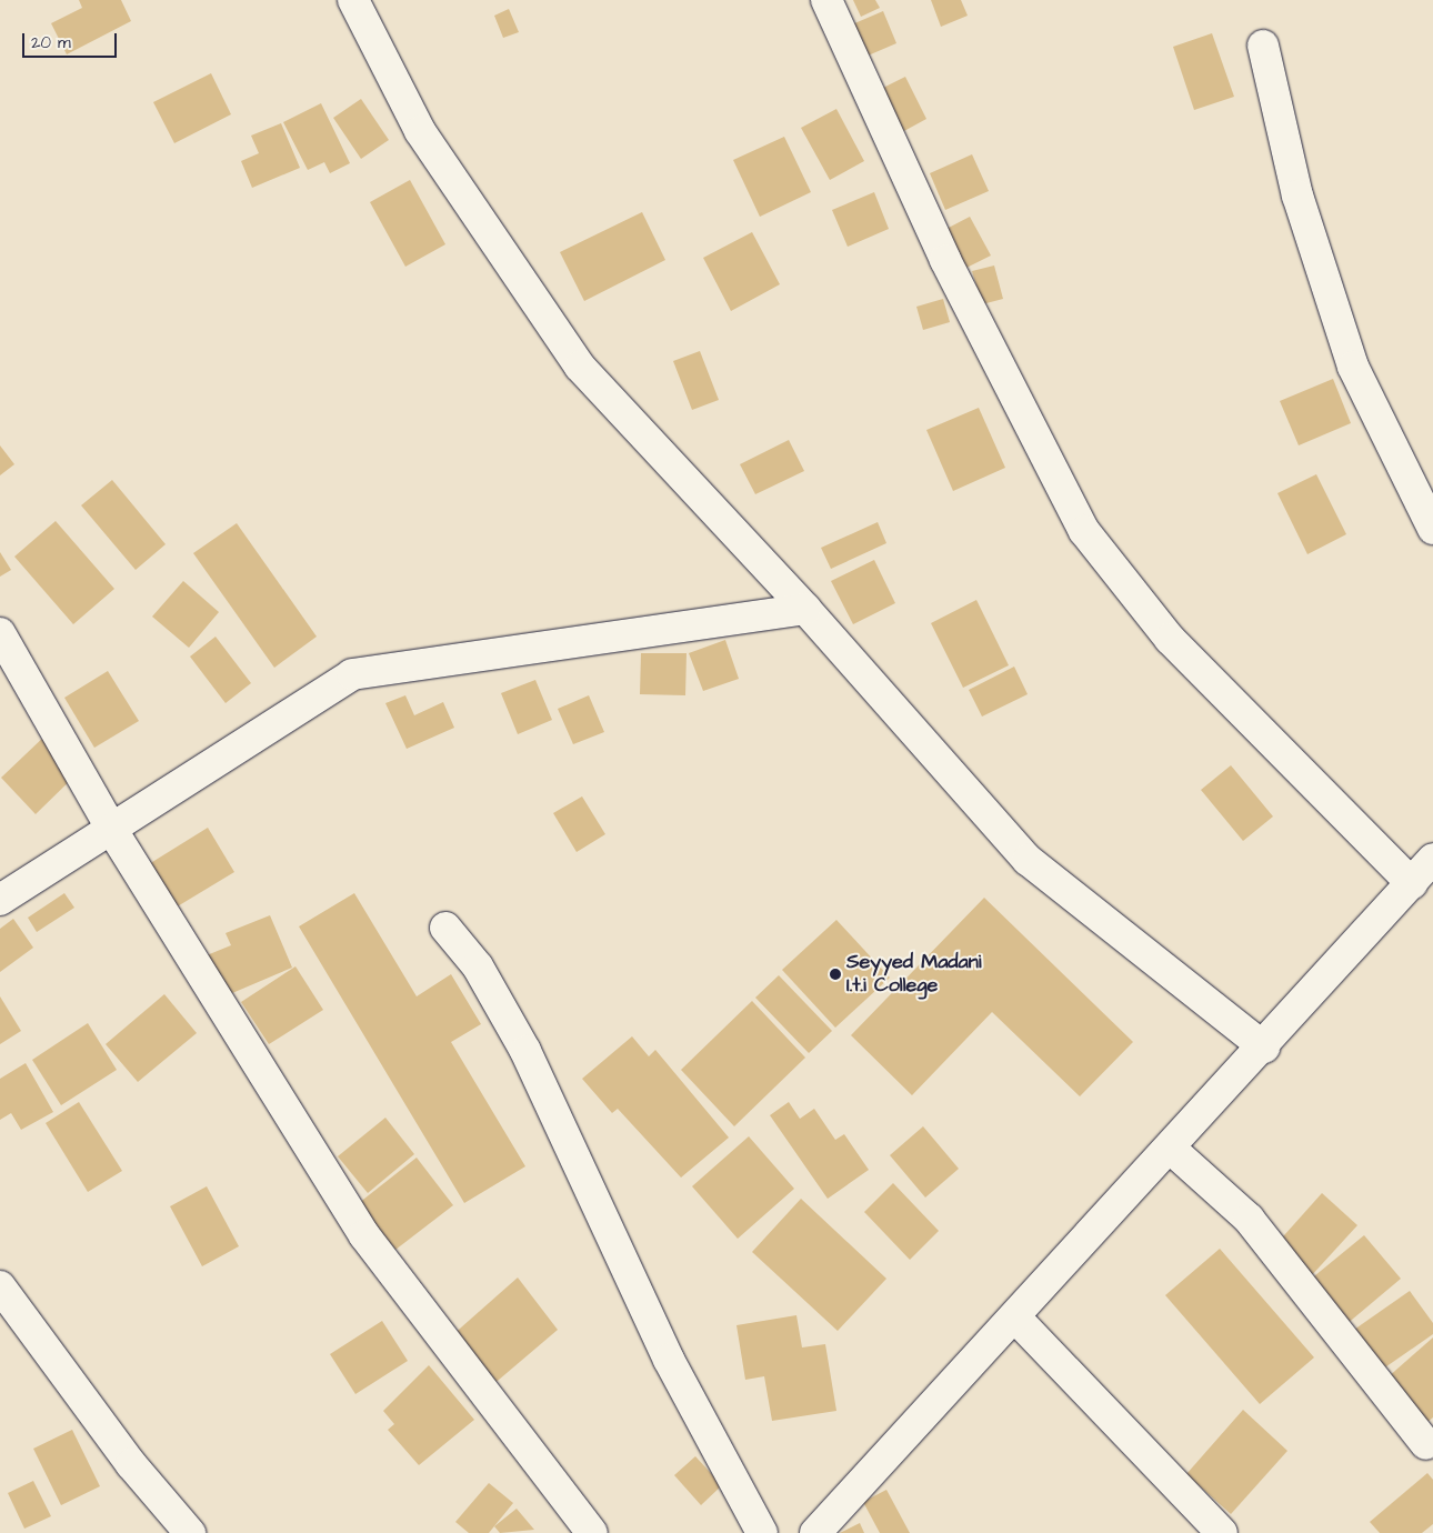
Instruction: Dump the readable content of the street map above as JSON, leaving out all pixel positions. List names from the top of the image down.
{
  "places": ["Seyyed Madani I.t.i College"],
  "scale_bar": "20 m"
}
